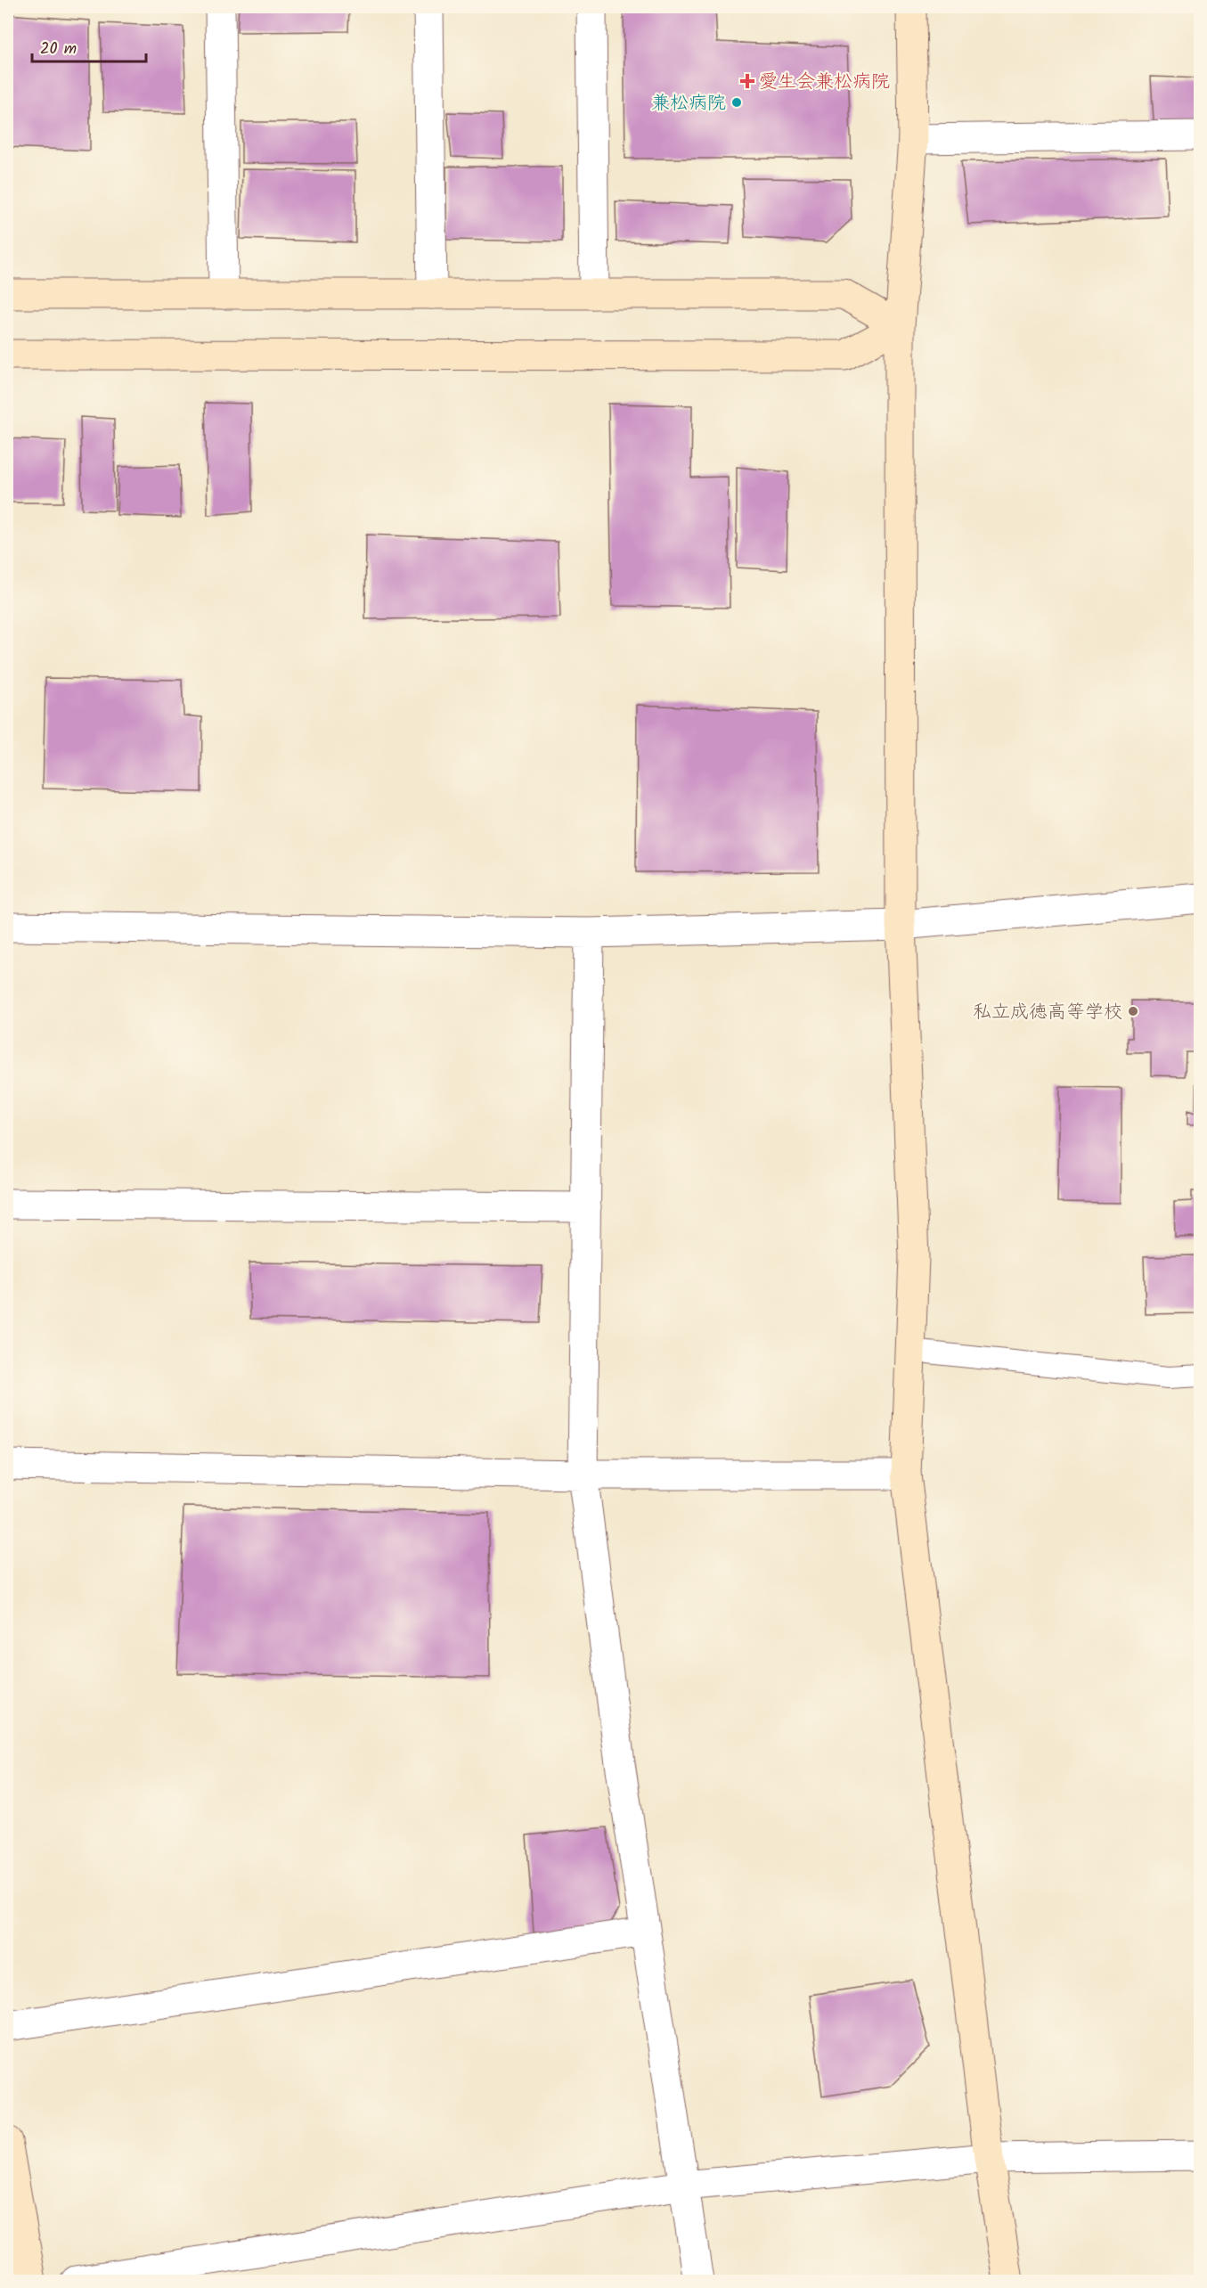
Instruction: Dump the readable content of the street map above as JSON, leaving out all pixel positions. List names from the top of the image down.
{
  "places": {
    "health": ["愛生会兼松病院"],
    "other": ["兼松病院", "私立成徳高等学校"]
  },
  "scale_bar": "20 m"
}
